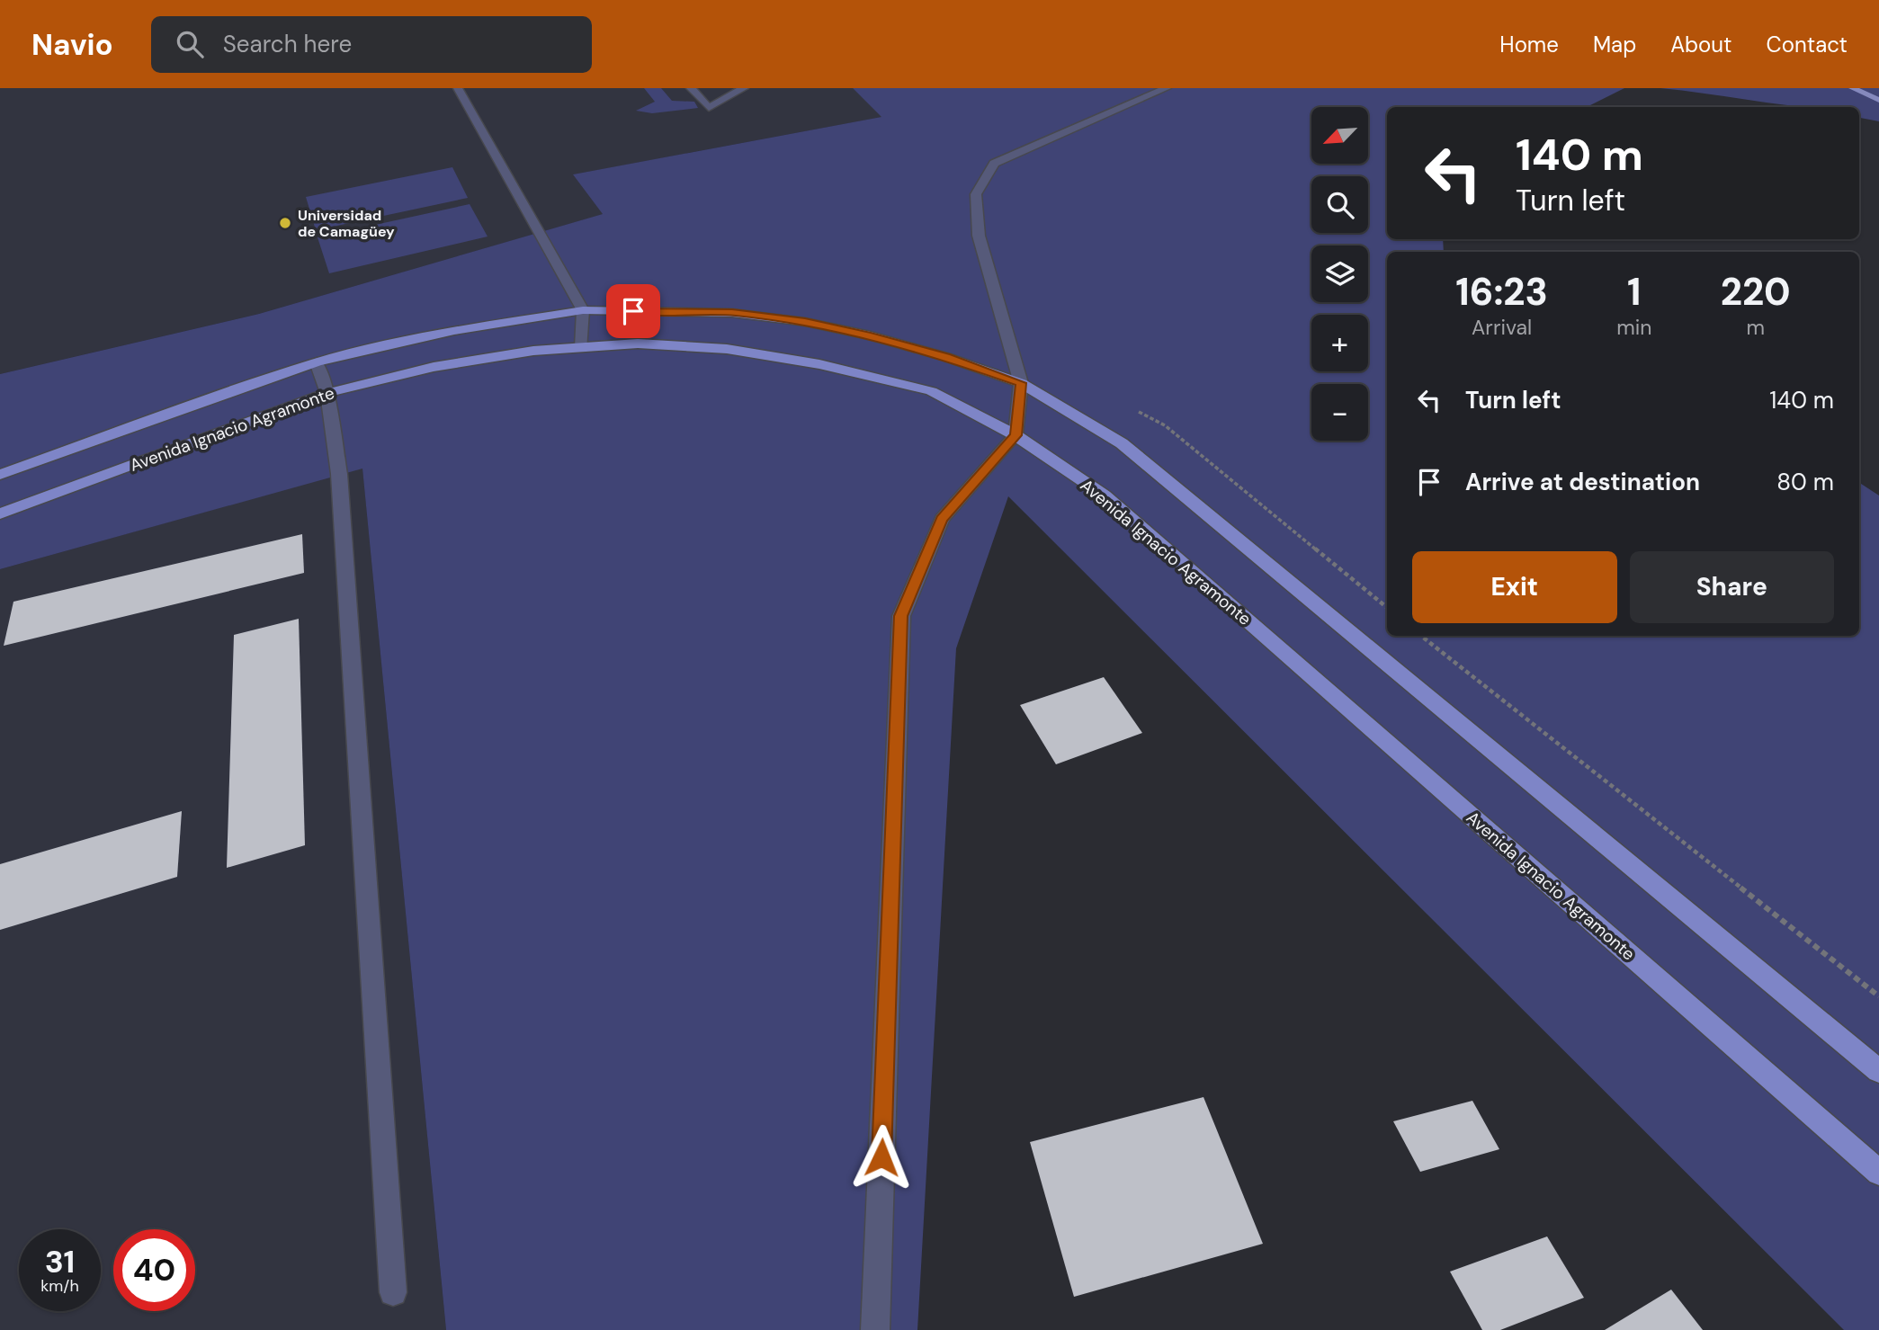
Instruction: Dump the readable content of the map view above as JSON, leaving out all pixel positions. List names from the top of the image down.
{
  "streets": {
    "main road": ["Avenida Ignacio Agramonte"]
  },
  "places": ["Universidad de Camagüey"],
  "north": "bottom left",
  "page": {
    "header": "Navio",
    "search": "Search here",
    "nav": [
      "Home",
      "Map",
      "About",
      "Contact"
    ],
    "map_buttons": ["+", "−"],
    "turn": ["140 m", "Turn left"],
    "eta": [
      "16:23",
      "Arrival",
      "1",
      "min",
      "220",
      "m"
    ],
    "list": [
      {
        "name": "Turn left",
        "value": "140 m"
      },
      {
        "name": "Arrive at destination",
        "value": "80 m"
      }
    ],
    "buttons": ["Exit", "Share"],
    "speed": "31 km/h",
    "limit": "40"
  }
}
